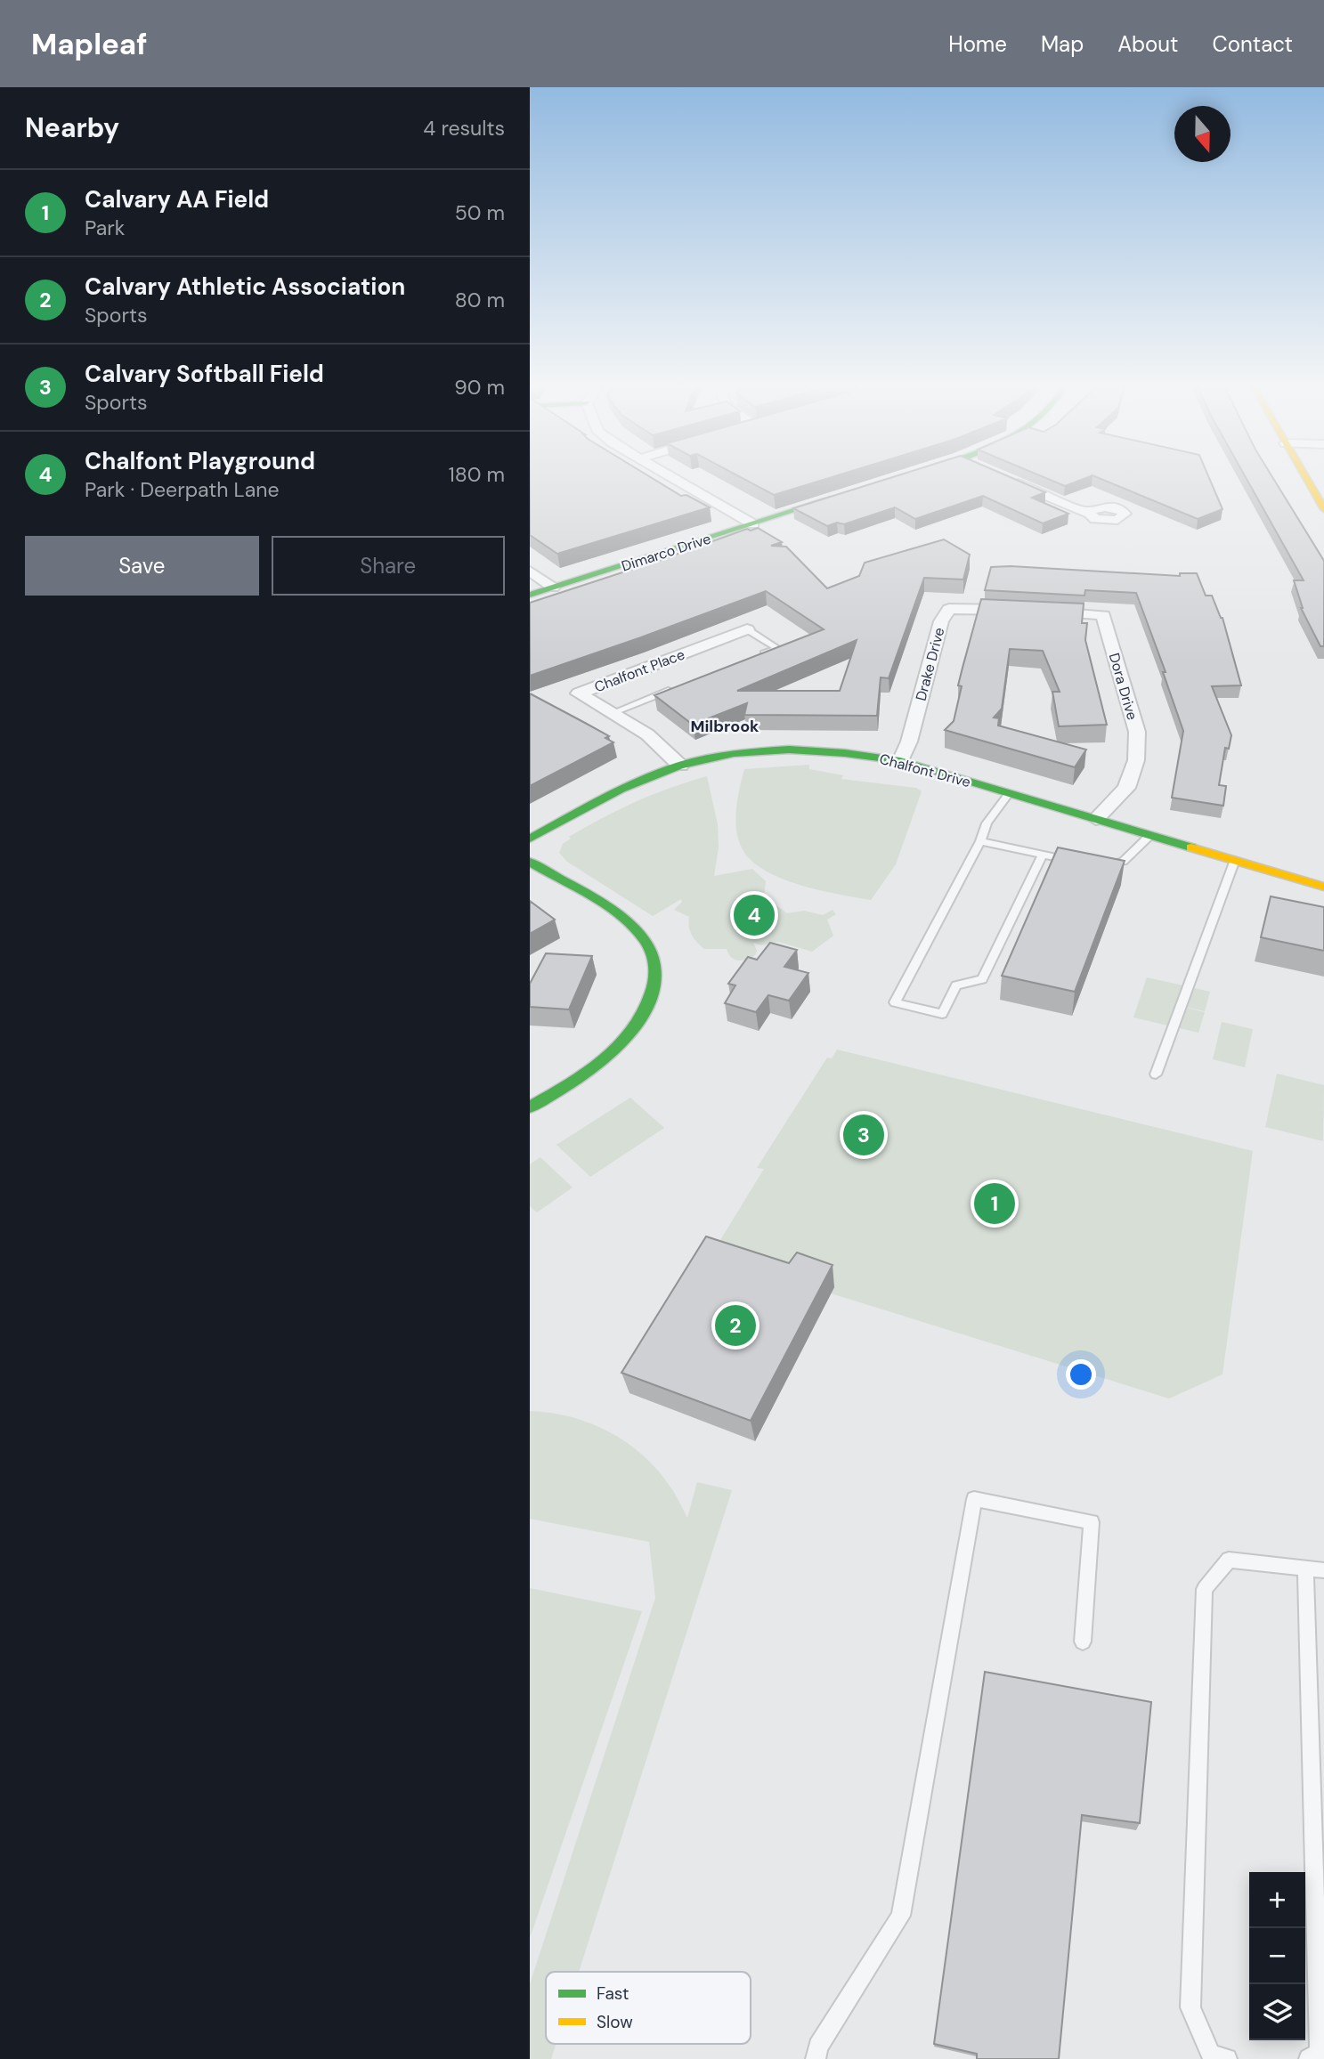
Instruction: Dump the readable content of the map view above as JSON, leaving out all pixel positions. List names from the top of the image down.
{
  "streets": {
    "street": [
      "Dimarco Drive",
      "Drake Drive",
      "Chalfont Place",
      "Dora Drive",
      "Chalfont Drive"
    ]
  },
  "crossings": [
    ["Drake Drive", "Chalfont Drive"],
    ["Chalfont Place", "Chalfont Drive"],
    ["Dora Drive", "Chalfont Drive"]
  ],
  "districts": ["Milbrook"],
  "legend": ["Fast", "Slow"],
  "north": "bottom",
  "page": {
    "header": "Mapleaf",
    "nav": [
      "Home",
      "Map",
      "About",
      "Contact"
    ],
    "heading": ["Nearby", "4 results"],
    "list": [
      {
        "mark": "1",
        "name": "Calvary AA Field",
        "note": "Park",
        "value": "50 m"
      },
      {
        "mark": "2",
        "name": "Calvary Athletic Association",
        "note": "Sports",
        "value": "80 m"
      },
      {
        "mark": "3",
        "name": "Calvary Softball Field",
        "note": "Sports",
        "value": "90 m"
      },
      {
        "mark": "4",
        "name": "Chalfont Playground",
        "note": "Park · Deerpath Lane",
        "value": "180 m"
      }
    ],
    "buttons": ["Save", "Share"],
    "pins": [
      "4",
      "3",
      "1",
      "2"
    ],
    "map_buttons": ["+", "−"]
  }
}
